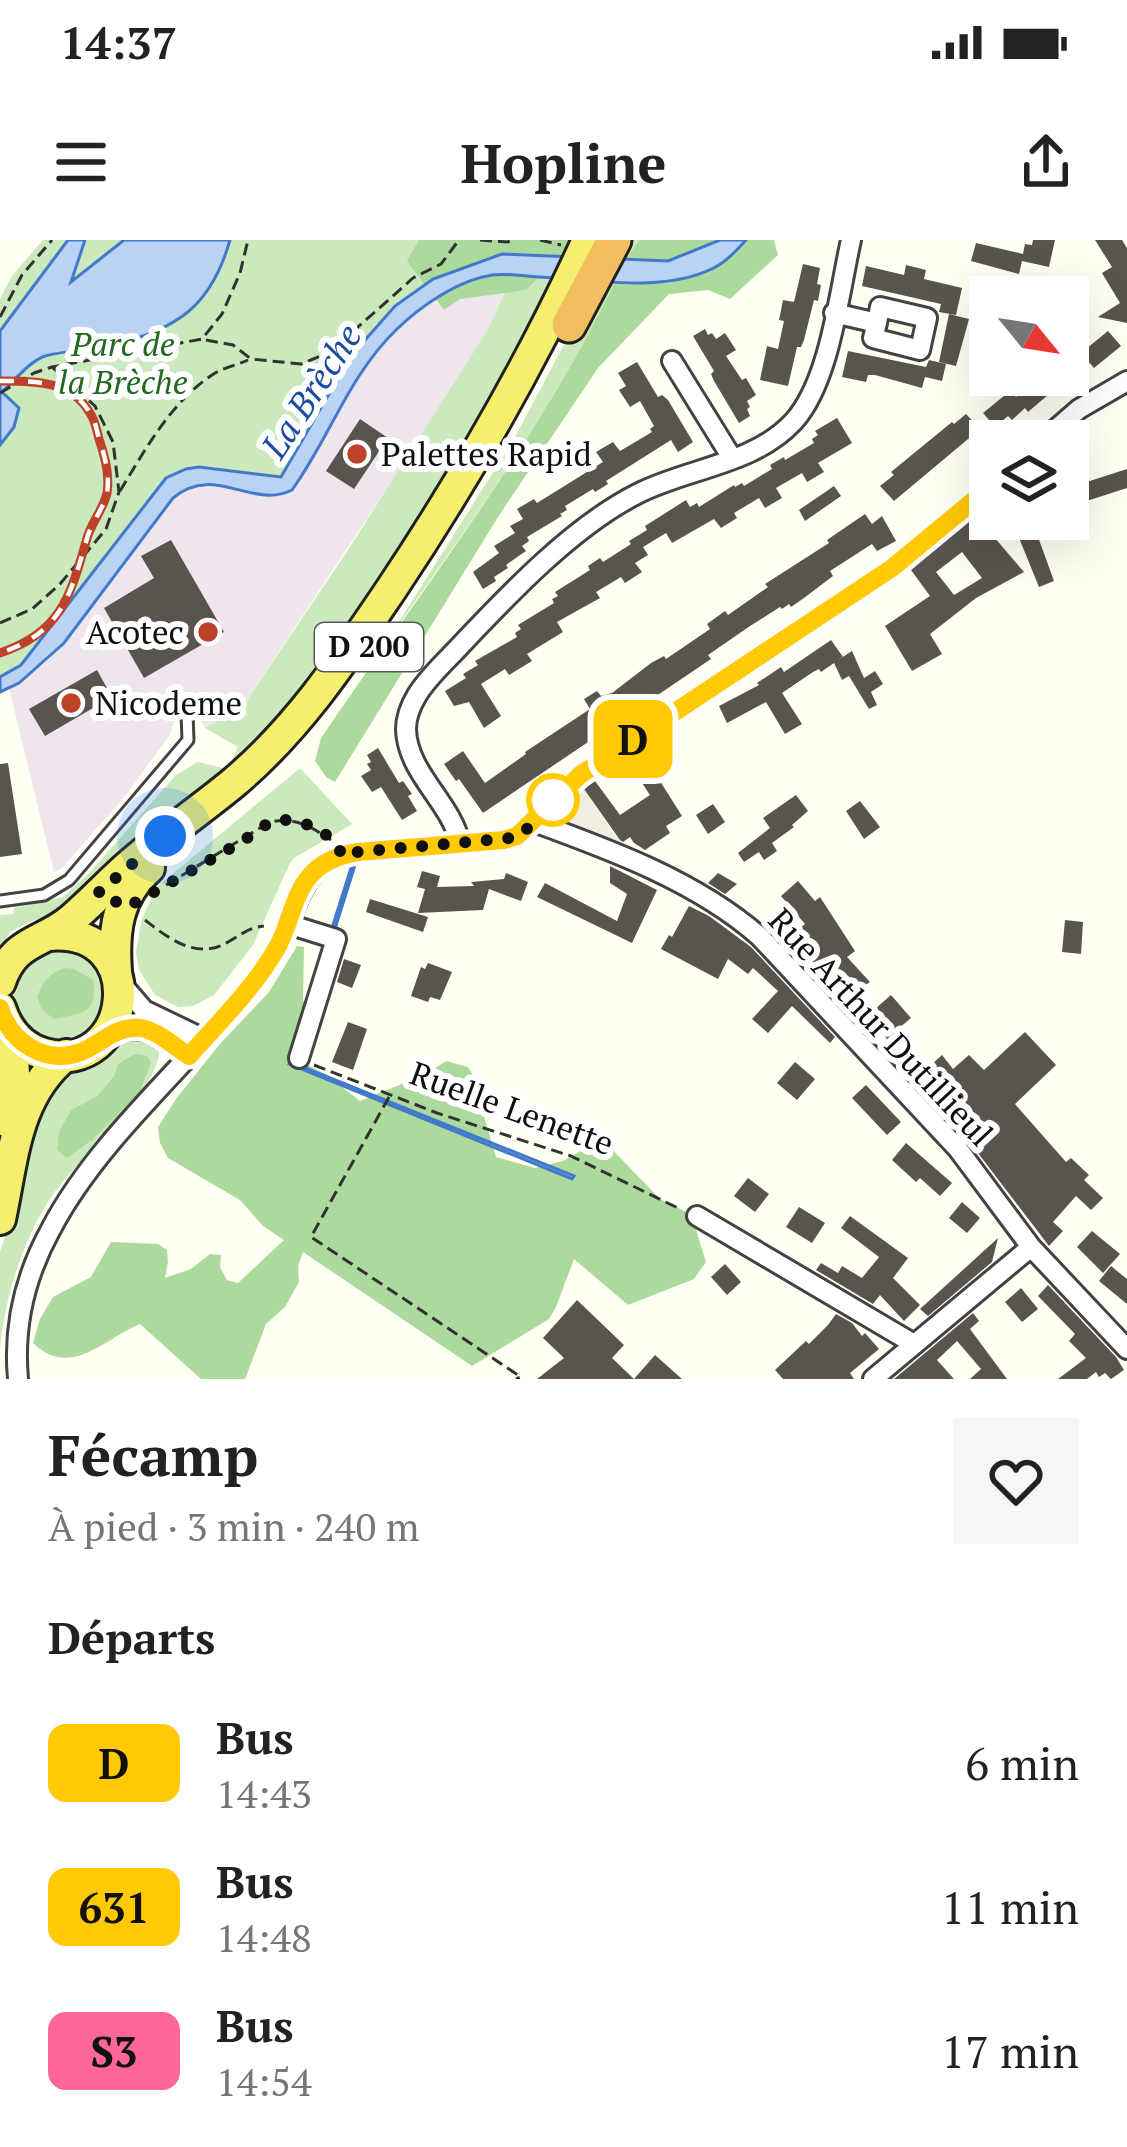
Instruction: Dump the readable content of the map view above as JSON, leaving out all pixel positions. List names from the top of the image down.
{
  "streets": {
    "highway": ["D 200"],
    "street": ["Rue Arthur Dutillieul"],
    "path": ["Ruelle Lenette"]
  },
  "water": ["La Brèche"],
  "parks": ["Parc de la Brèche"],
  "places": ["Palettes Rapid", "Acotec", "Nicodeme"],
  "lines": ["bus line D"],
  "north": "bottom right",
  "page": {
    "status": "14:37",
    "header": "Hopline",
    "on_map": "D",
    "heading": [
      ["Fécamp", "À pied · 3 min · 240 m"],
      "Départs"
    ],
    "list": [
      {
        "mark": "D",
        "name": "Bus",
        "note": "14:43",
        "value": "6 min"
      },
      {
        "mark": "631",
        "name": "Bus",
        "note": "14:48",
        "value": "11 min"
      },
      {
        "mark": "S3",
        "name": "Bus",
        "note": "14:54",
        "value": "17 min"
      }
    ]
  }
}
